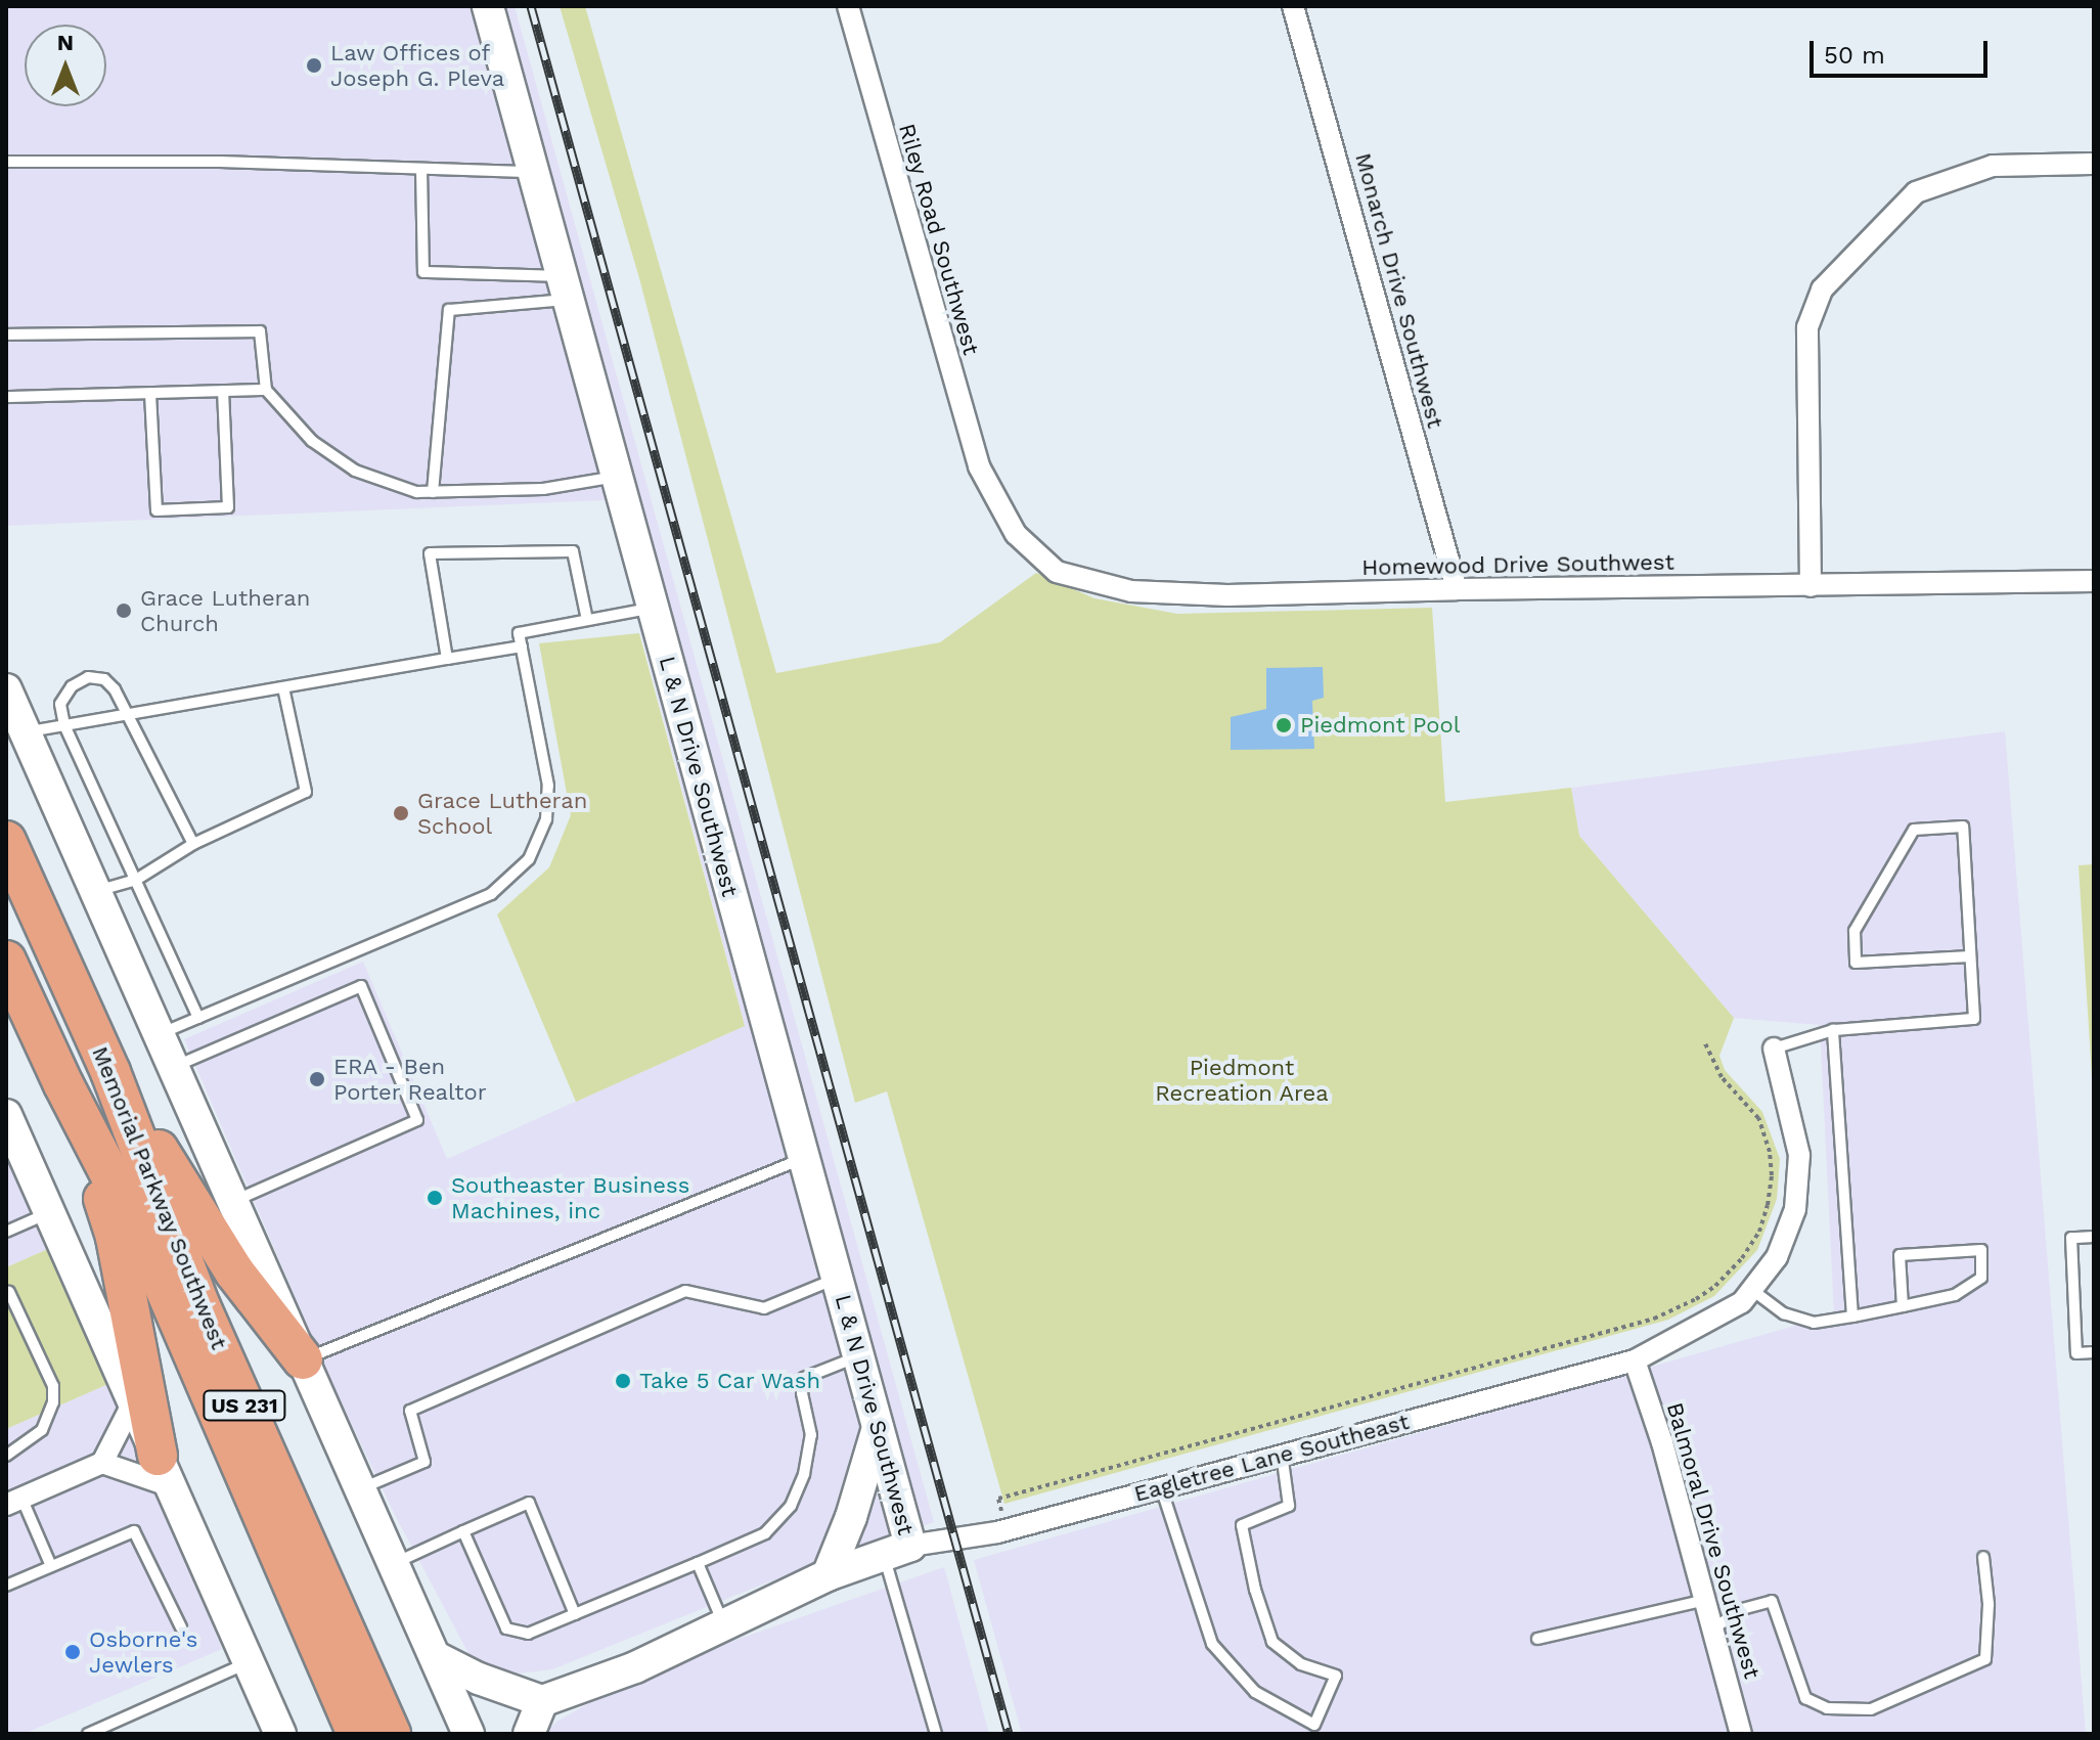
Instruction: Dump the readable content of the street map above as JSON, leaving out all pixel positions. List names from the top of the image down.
{
  "streets": {
    "highway": ["Memorial Parkway Southwest", "US 231"],
    "street": [
      "Riley Road Southwest",
      "Monarch Drive Southwest",
      "Homewood Drive Southwest",
      "L & N Drive Southwest",
      "Eagletree Lane Southeast",
      "Balmoral Drive Southwest"
    ]
  },
  "crossings": [
    ["Riley Road Southwest", "Homewood Drive Southwest"],
    ["Monarch Drive Southwest", "Homewood Drive Southwest"],
    ["L & N Drive Southwest", "Eagletree Lane Southeast"],
    ["Eagletree Lane Southeast", "Balmoral Drive Southwest"]
  ],
  "parks": ["Piedmont Recreation Area"],
  "places": [
    "Law Offices of Joseph G. Pleva",
    "Grace Lutheran Church",
    "Piedmont Pool",
    "Grace Lutheran School",
    "ERA - Ben Porter Realtor",
    "Southeaster Business Machines, inc",
    "Take 5 Car Wash",
    "Osborne's Jewlers"
  ],
  "scale_bar": "50 m",
  "north": "top"
}
